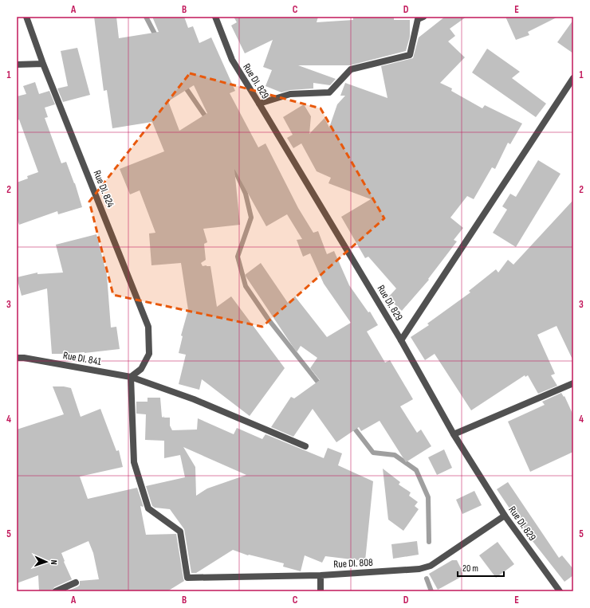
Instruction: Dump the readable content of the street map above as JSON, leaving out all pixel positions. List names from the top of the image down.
{
  "streets": {
    "street": [
      "Rue DI. 829",
      "Rue DI. 824",
      "Rue DI. 841",
      "Rue DI. 808"
    ]
  },
  "crossings": [
    ["Rue DI. 829", "Rue DI. 808"],
    ["Rue DI. 824", "Rue DI. 841"],
    ["Rue DI. 824", "Rue DI. 808"],
    ["Rue DI. 841", "Rue DI. 808"]
  ],
  "scale_bar": "20 m",
  "north": "right",
  "grid": {
    "columns": [
      "A",
      "B",
      "C",
      "D",
      "E"
    ],
    "rows": [
      "1",
      "2",
      "3",
      "4",
      "5"
    ]
  }
}
